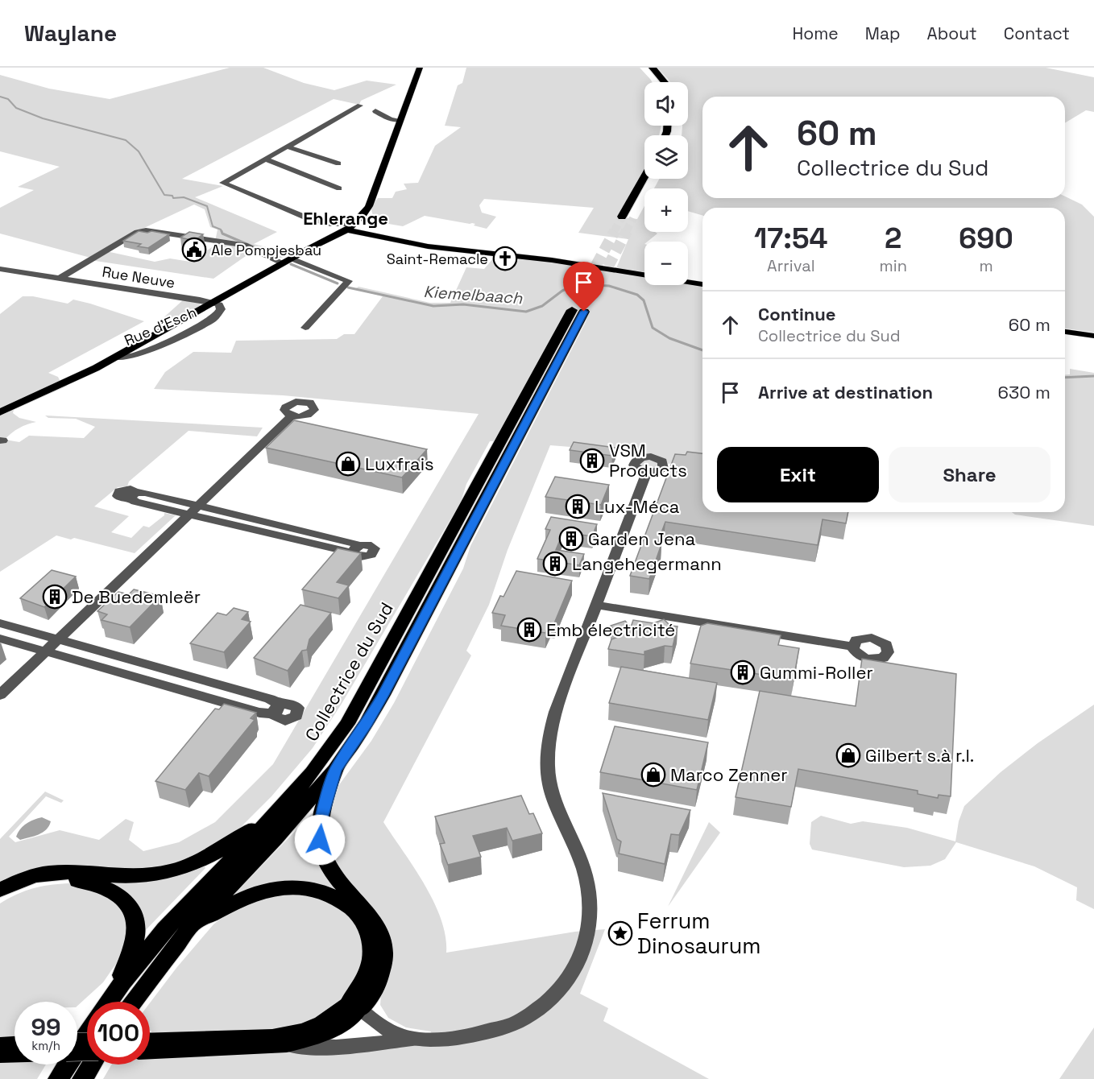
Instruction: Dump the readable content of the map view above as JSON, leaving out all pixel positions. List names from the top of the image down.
{
  "streets": {
    "highway": ["Collectrice du Sud"],
    "main road": ["Rue d'Esch"],
    "street": ["Rue Neuve"]
  },
  "crossings": [
    ["Rue Neuve", "Rue d'Esch"]
  ],
  "districts": ["Ehlerange"],
  "water": ["Kiemelbaach"],
  "places": {
    "public building": ["Ale Pompjesbau"],
    "church": ["Saint-Remacle"],
    "building": [
      "VSM Products",
      "Lux-Méca",
      "Garden Jena",
      "Langehegermann",
      "De Buedemleër",
      "Emb électricité",
      "Gummi-Roller"
    ],
    "shop": ["Luxfrais", "Gilbert s.à r.l.", "Marco Zenner"],
    "place": ["Ferrum Dinosaurum"]
  },
  "page": {
    "header": "Waylane",
    "nav": [
      "Home",
      "Map",
      "About",
      "Contact"
    ],
    "map_buttons": ["+", "−"],
    "turn": ["60 m", "Collectrice du Sud"],
    "eta": [
      "17:54",
      "Arrival",
      "2",
      "min",
      "690",
      "m"
    ],
    "list": [
      {
        "name": "Continue",
        "note": "Collectrice du Sud",
        "value": "60 m"
      },
      {
        "name": "Arrive at destination",
        "value": "630 m"
      }
    ],
    "buttons": ["Exit", "Share"],
    "speed": "99 km/h",
    "limit": "100"
  }
}
